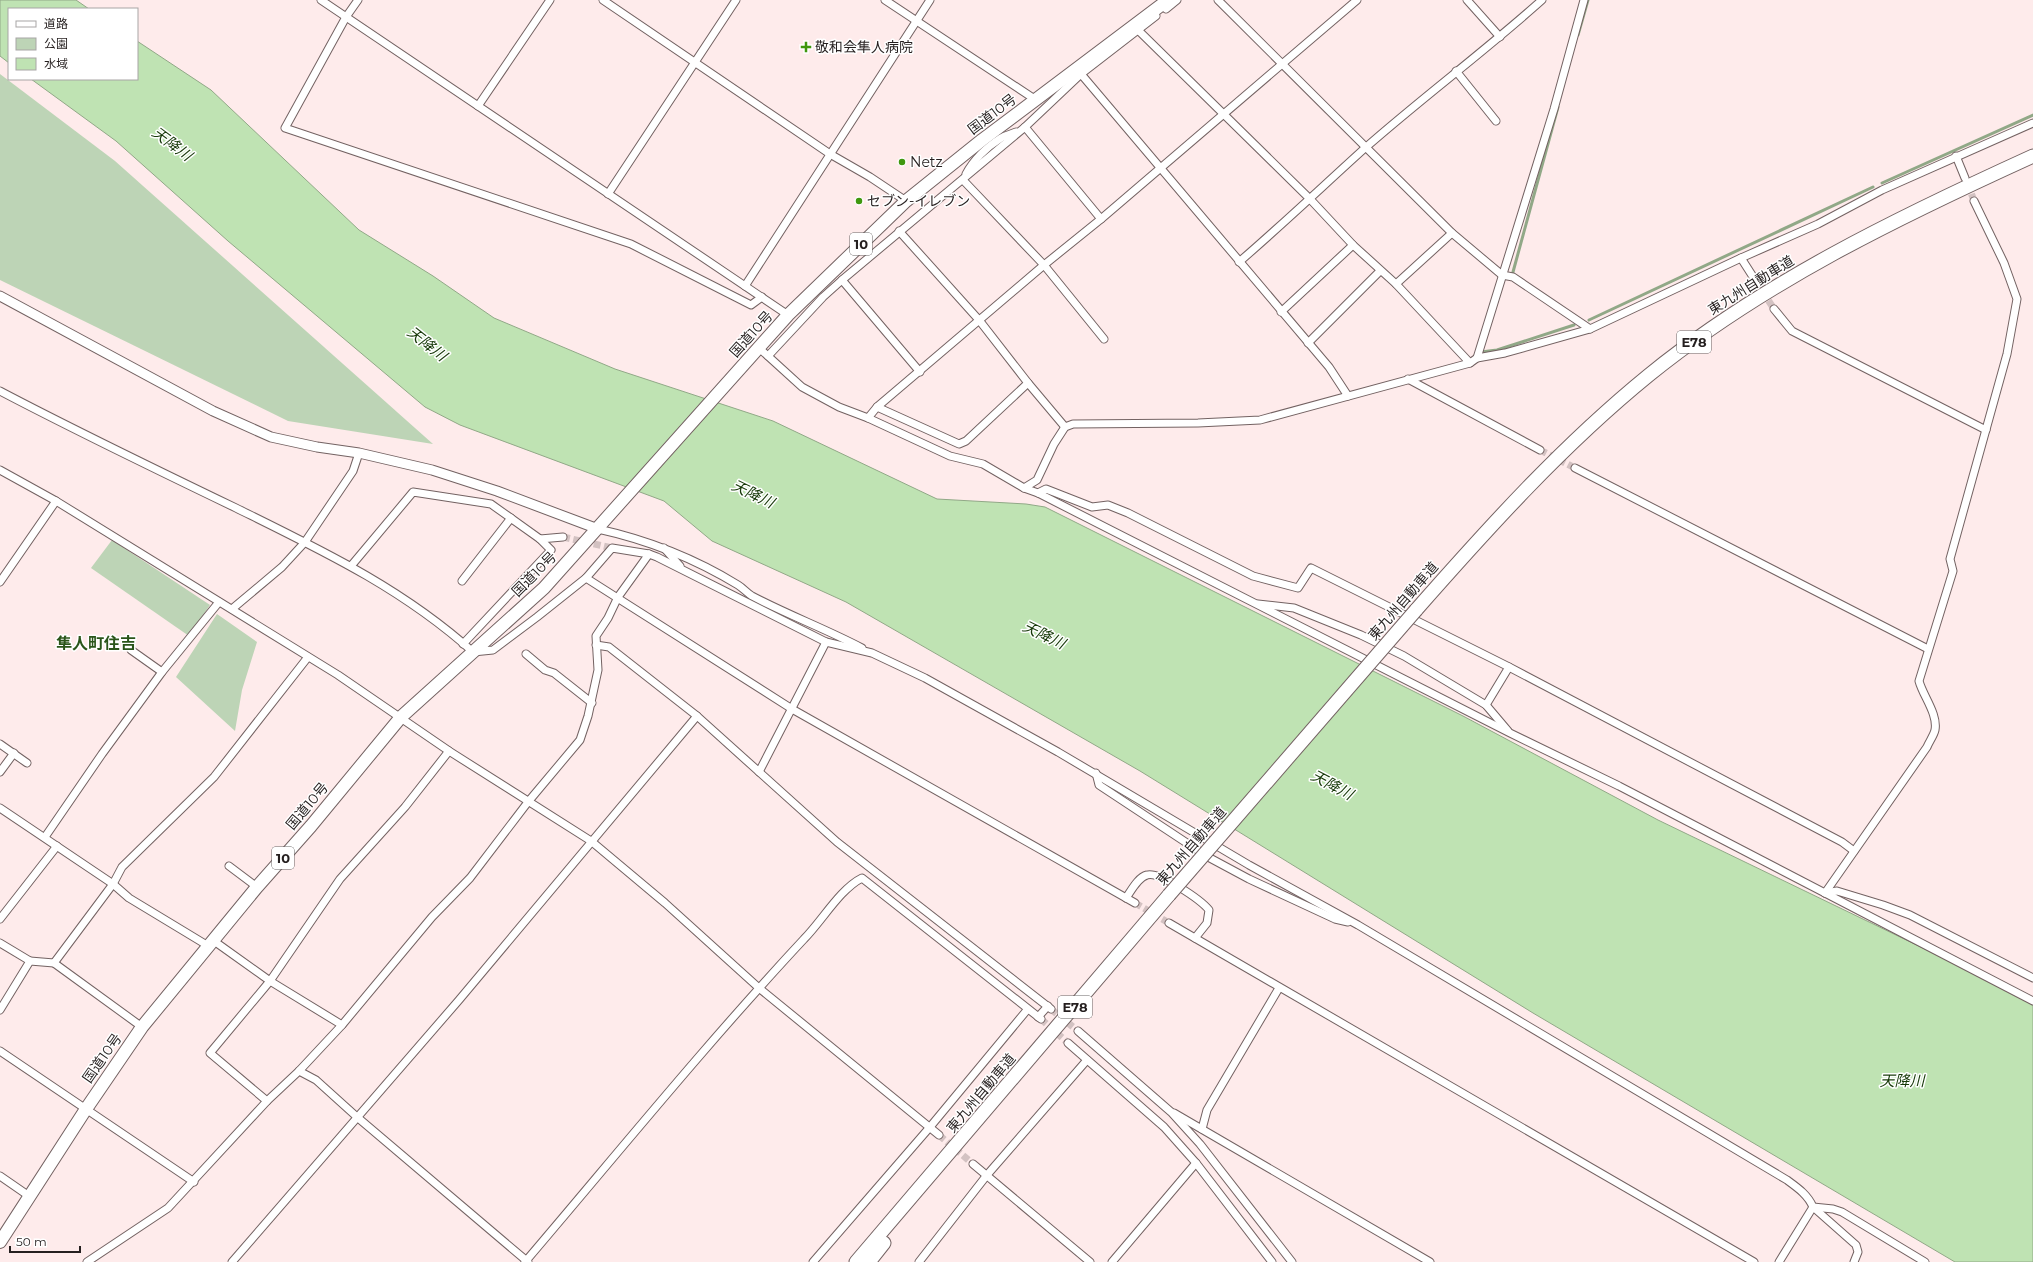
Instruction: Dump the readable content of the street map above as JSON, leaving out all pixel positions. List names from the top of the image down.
{
  "streets": {
    "highway": [
      "国道10号",
      "10",
      "東九州自動車道",
      "E78"
    ]
  },
  "districts": ["隼人町住吉"],
  "water": ["天降川"],
  "places": {
    "health": ["敬和会隼人病院"],
    "other": ["Netz", "セブン-イレブン"]
  },
  "legend": ["道路", "公園", "水域"],
  "scale_bar": "50 m"
}
